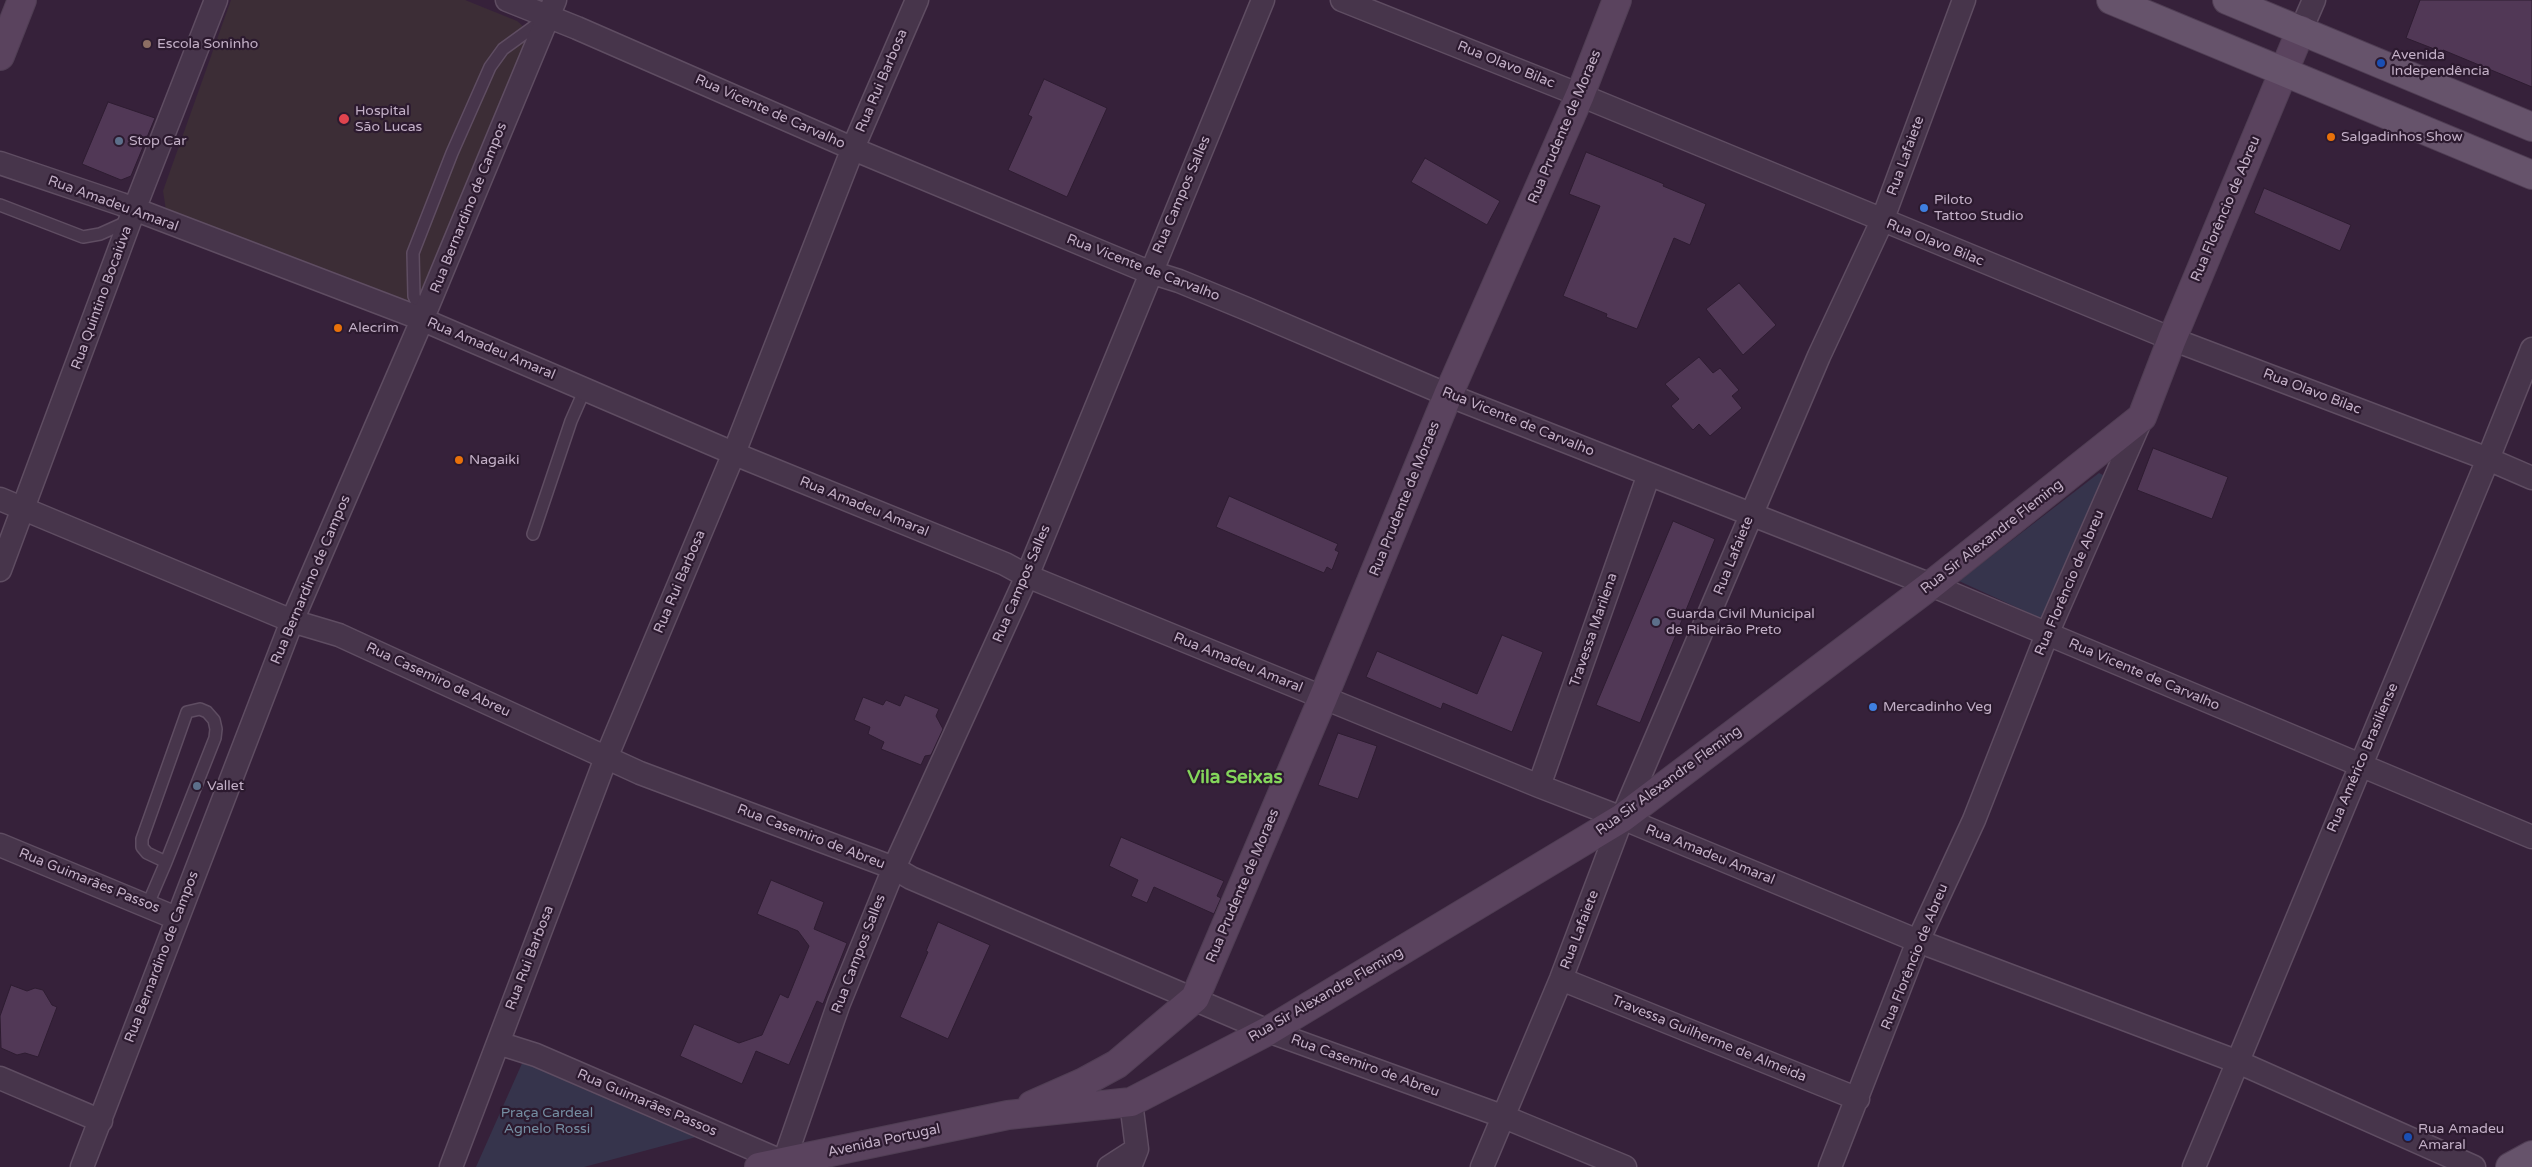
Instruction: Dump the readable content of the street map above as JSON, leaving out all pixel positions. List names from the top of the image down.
{
  "streets": {
    "main road": [
      "Rua Prudente de Moraes",
      "Rua Florêncio de Abreu",
      "Rua Sir Alexandre Fleming",
      "Avenida Portugal"
    ],
    "street": [
      "Rua Olavo Bilac",
      "Rua Rui Barbosa",
      "Rua Vicente de Carvalho",
      "Rua Lafaiete",
      "Rua Campos Salles",
      "Rua Amadeu Amaral",
      "Rua Bernardino de Campos",
      "Rua Quintino Bocaiúva",
      "Travessa Marilena",
      "Rua Casemiro de Abreu",
      "Rua Américo Brasiliense",
      "Rua Guimarães Passos",
      "Travessa Guilherme de Almeida"
    ]
  },
  "crossings": [
    ["Rua Olavo Bilac", "Rua Prudente de Moraes"],
    ["Rua Olavo Bilac", "Rua Lafaiete"],
    ["Rua Olavo Bilac", "Rua Florêncio de Abreu"],
    ["Rua Olavo Bilac", "Rua Américo Brasiliense"],
    ["Rua Rui Barbosa", "Rua Vicente de Carvalho"],
    ["Rua Rui Barbosa", "Rua Amadeu Amaral"],
    ["Rua Rui Barbosa", "Rua Casemiro de Abreu"],
    ["Rua Rui Barbosa", "Rua Guimarães Passos"],
    ["Rua Vicente de Carvalho", "Rua Prudente de Moraes"],
    ["Rua Vicente de Carvalho", "Rua Lafaiete"],
    ["Rua Vicente de Carvalho", "Rua Campos Salles"],
    ["Rua Vicente de Carvalho", "Rua Bernardino de Campos"],
    ["Rua Vicente de Carvalho", "Rua Florêncio de Abreu"],
    ["Rua Vicente de Carvalho", "Rua Sir Alexandre Fleming"],
    ["Rua Vicente de Carvalho", "Travessa Marilena"],
    ["Rua Vicente de Carvalho", "Rua Américo Brasiliense"],
    ["Rua Prudente de Moraes", "Rua Amadeu Amaral"],
    ["Rua Prudente de Moraes", "Rua Casemiro de Abreu"],
    ["Rua Prudente de Moraes", "Avenida Portugal"],
    ["Rua Lafaiete", "Rua Amadeu Amaral"],
    ["Rua Lafaiete", "Rua Sir Alexandre Fleming"],
    ["Rua Lafaiete", "Rua Casemiro de Abreu"],
    ["Rua Lafaiete", "Travessa Guilherme de Almeida"],
    ["Rua Campos Salles", "Rua Amadeu Amaral"],
    ["Rua Campos Salles", "Rua Casemiro de Abreu"],
    ["Rua Campos Salles", "Rua Guimarães Passos"],
    ["Rua Campos Salles", "Avenida Portugal"],
    ["Rua Amadeu Amaral", "Rua Bernardino de Campos"],
    ["Rua Amadeu Amaral", "Rua Florêncio de Abreu"],
    ["Rua Amadeu Amaral", "Rua Quintino Bocaiúva"],
    ["Rua Amadeu Amaral", "Rua Sir Alexandre Fleming"],
    ["Rua Amadeu Amaral", "Travessa Marilena"],
    ["Rua Amadeu Amaral", "Rua Américo Brasiliense"],
    ["Rua Bernardino de Campos", "Rua Casemiro de Abreu"],
    ["Rua Bernardino de Campos", "Rua Guimarães Passos"],
    ["Rua Florêncio de Abreu", "Rua Sir Alexandre Fleming"],
    ["Rua Florêncio de Abreu", "Travessa Guilherme de Almeida"],
    ["Rua Quintino Bocaiúva", "Rua Casemiro de Abreu"],
    ["Rua Sir Alexandre Fleming", "Rua Casemiro de Abreu"],
    ["Rua Sir Alexandre Fleming", "Avenida Portugal"],
    ["Rua Casemiro de Abreu", "Avenida Portugal"],
    ["Rua Guimarães Passos", "Avenida Portugal"]
  ],
  "districts": ["Vila Seixas"],
  "parks": ["Praça Cardeal Agnelo Rossi"],
  "places": [
    "Escola Soninho",
    "Avenida Independência",
    "Hospital São Lucas",
    "Salgadinhos Show",
    "Stop Car",
    "Piloto Tattoo Studio",
    "Alecrim",
    "Nagaiki",
    "Guarda Civil Municipal de Ribeirão Preto",
    "Mercadinho Veg",
    "Vallet",
    "Rua Amadeu Amaral"
  ]
}
